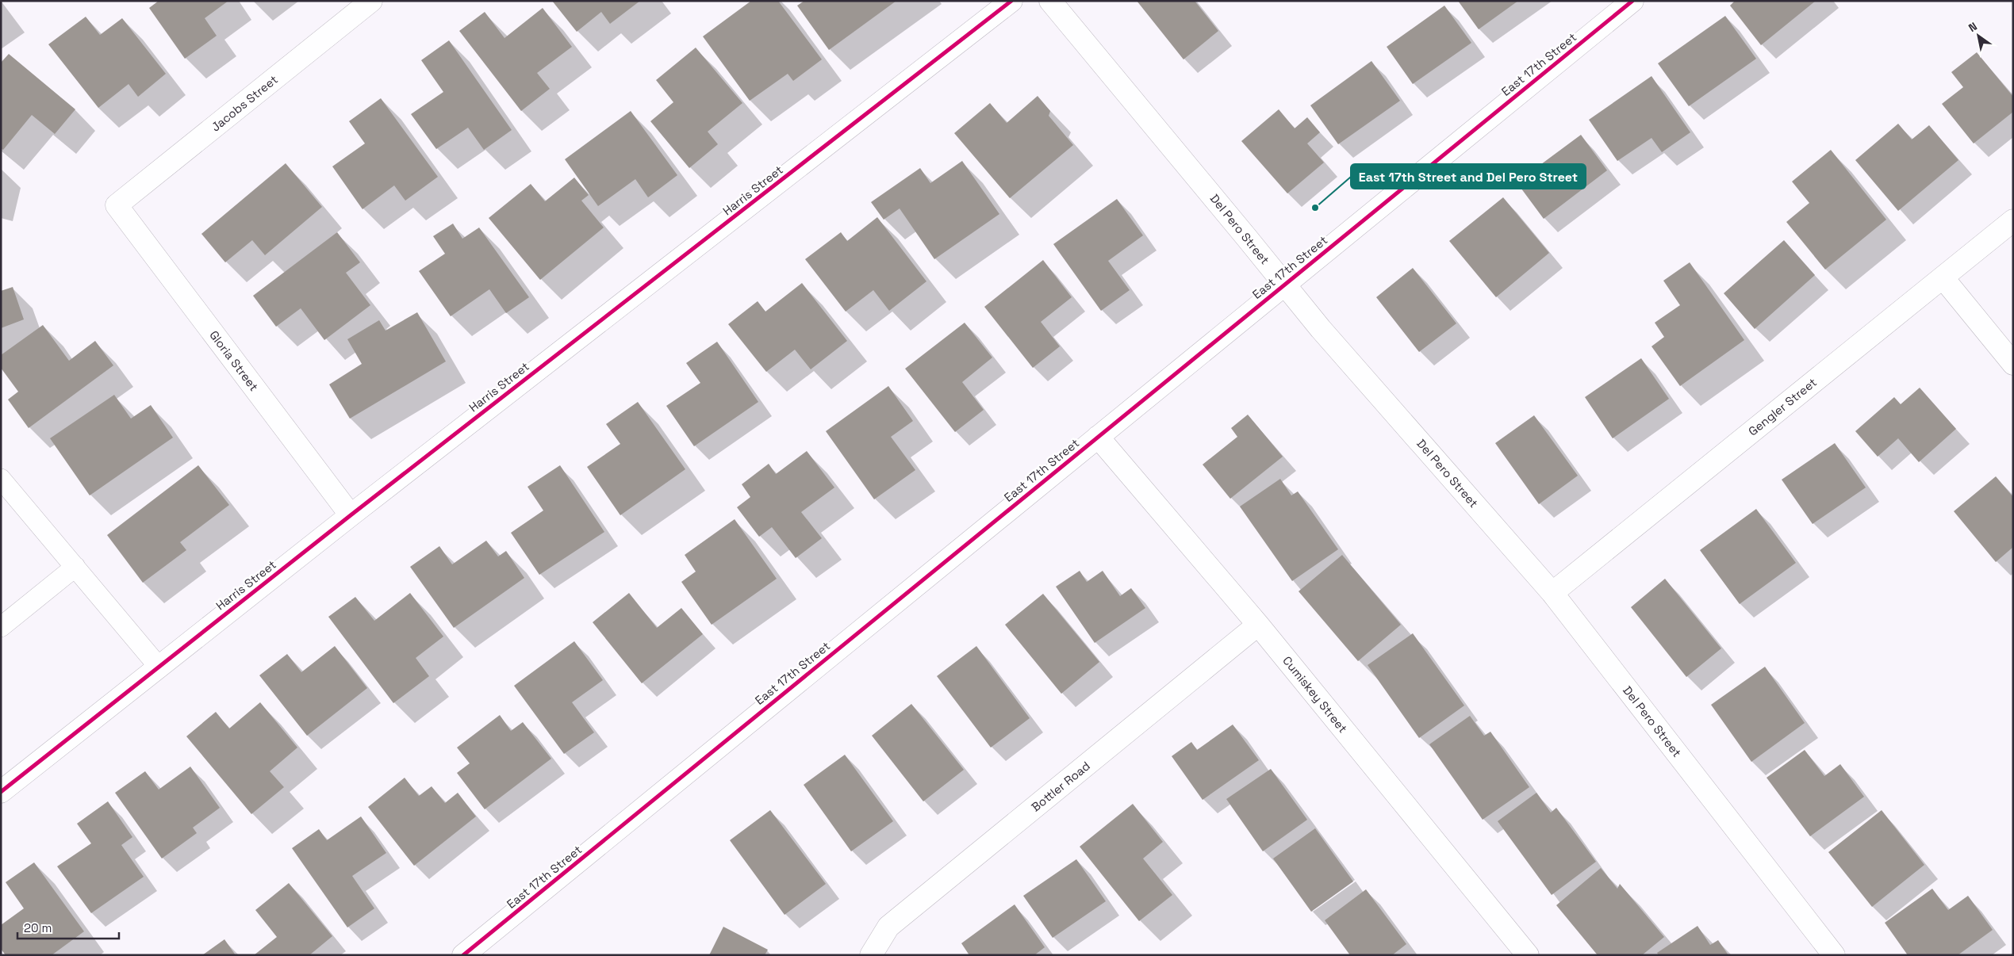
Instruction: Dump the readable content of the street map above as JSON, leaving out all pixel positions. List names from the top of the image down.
{
  "streets": {
    "street": [
      "East 17th Street",
      "Jacobs Street",
      "Harris Street",
      "Del Pero Street",
      "Gloria Street",
      "Gengler Street",
      "Cumiskey Street",
      "Bottler Road"
    ]
  },
  "crossings": [
    ["East 17th Street", "Del Pero Street"],
    ["East 17th Street", "Cumiskey Street"],
    ["Jacobs Street", "Gloria Street"],
    ["Harris Street", "Gloria Street"],
    ["Del Pero Street", "Gengler Street"],
    ["Cumiskey Street", "Bottler Road"]
  ],
  "places": ["East 17th Street and Del Pero Street"],
  "scale_bar": "20 m",
  "north": "top left"
}
